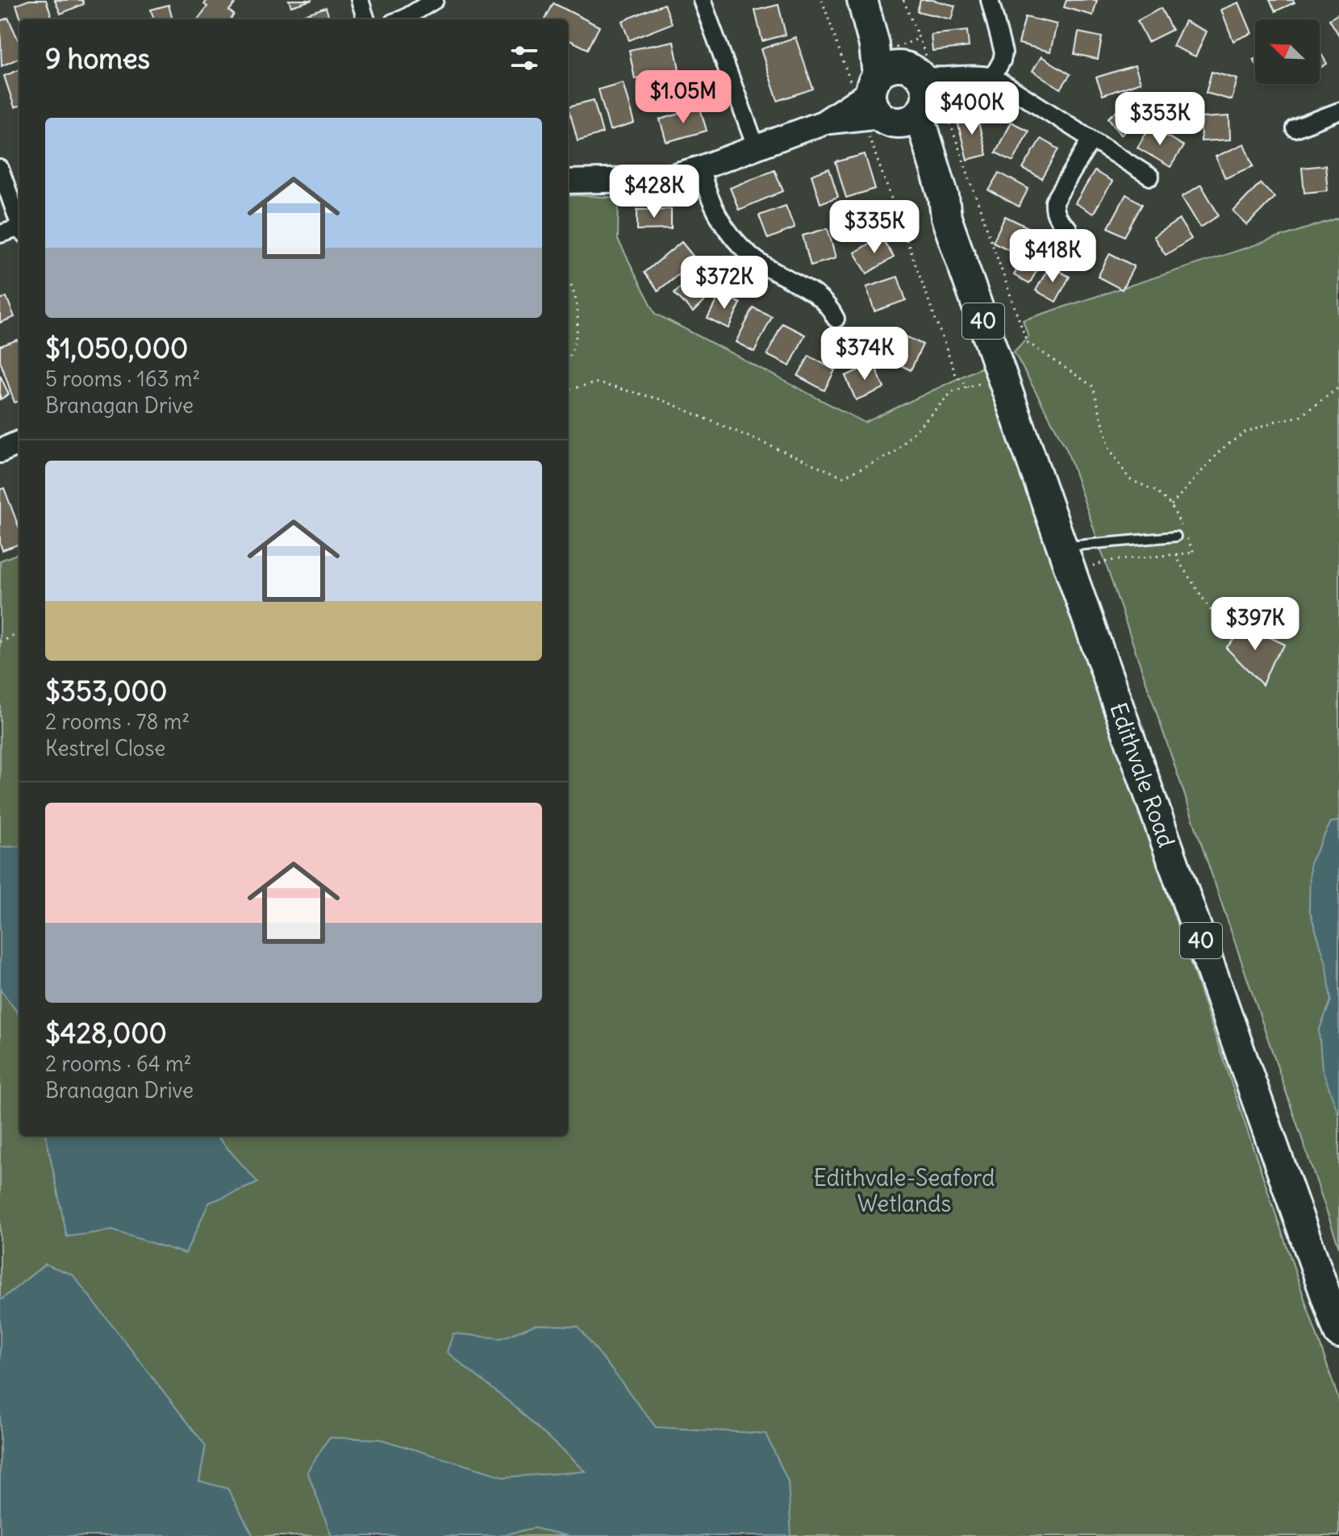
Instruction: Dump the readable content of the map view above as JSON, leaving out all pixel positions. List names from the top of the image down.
{
  "streets": {
    "highway": ["40", "Edithvale Road"]
  },
  "parks": ["Edithvale-Seaford Wetlands"],
  "north": "top left",
  "page": {
    "heading": "9 homes",
    "price": [
      "$1.05M",
      "$400K",
      "$353K",
      "$428K",
      "$335K",
      "$418K",
      "$372K",
      "$374K",
      "$397K"
    ],
    "list": [
      {
        "name": "$1,050,000",
        "note": "5 rooms · 163 m² · Branagan Drive"
      },
      {
        "name": "$353,000",
        "note": "2 rooms · 78 m² · Kestrel Close"
      },
      {
        "name": "$428,000",
        "note": "2 rooms · 64 m² · Branagan Drive"
      }
    ]
  }
}
